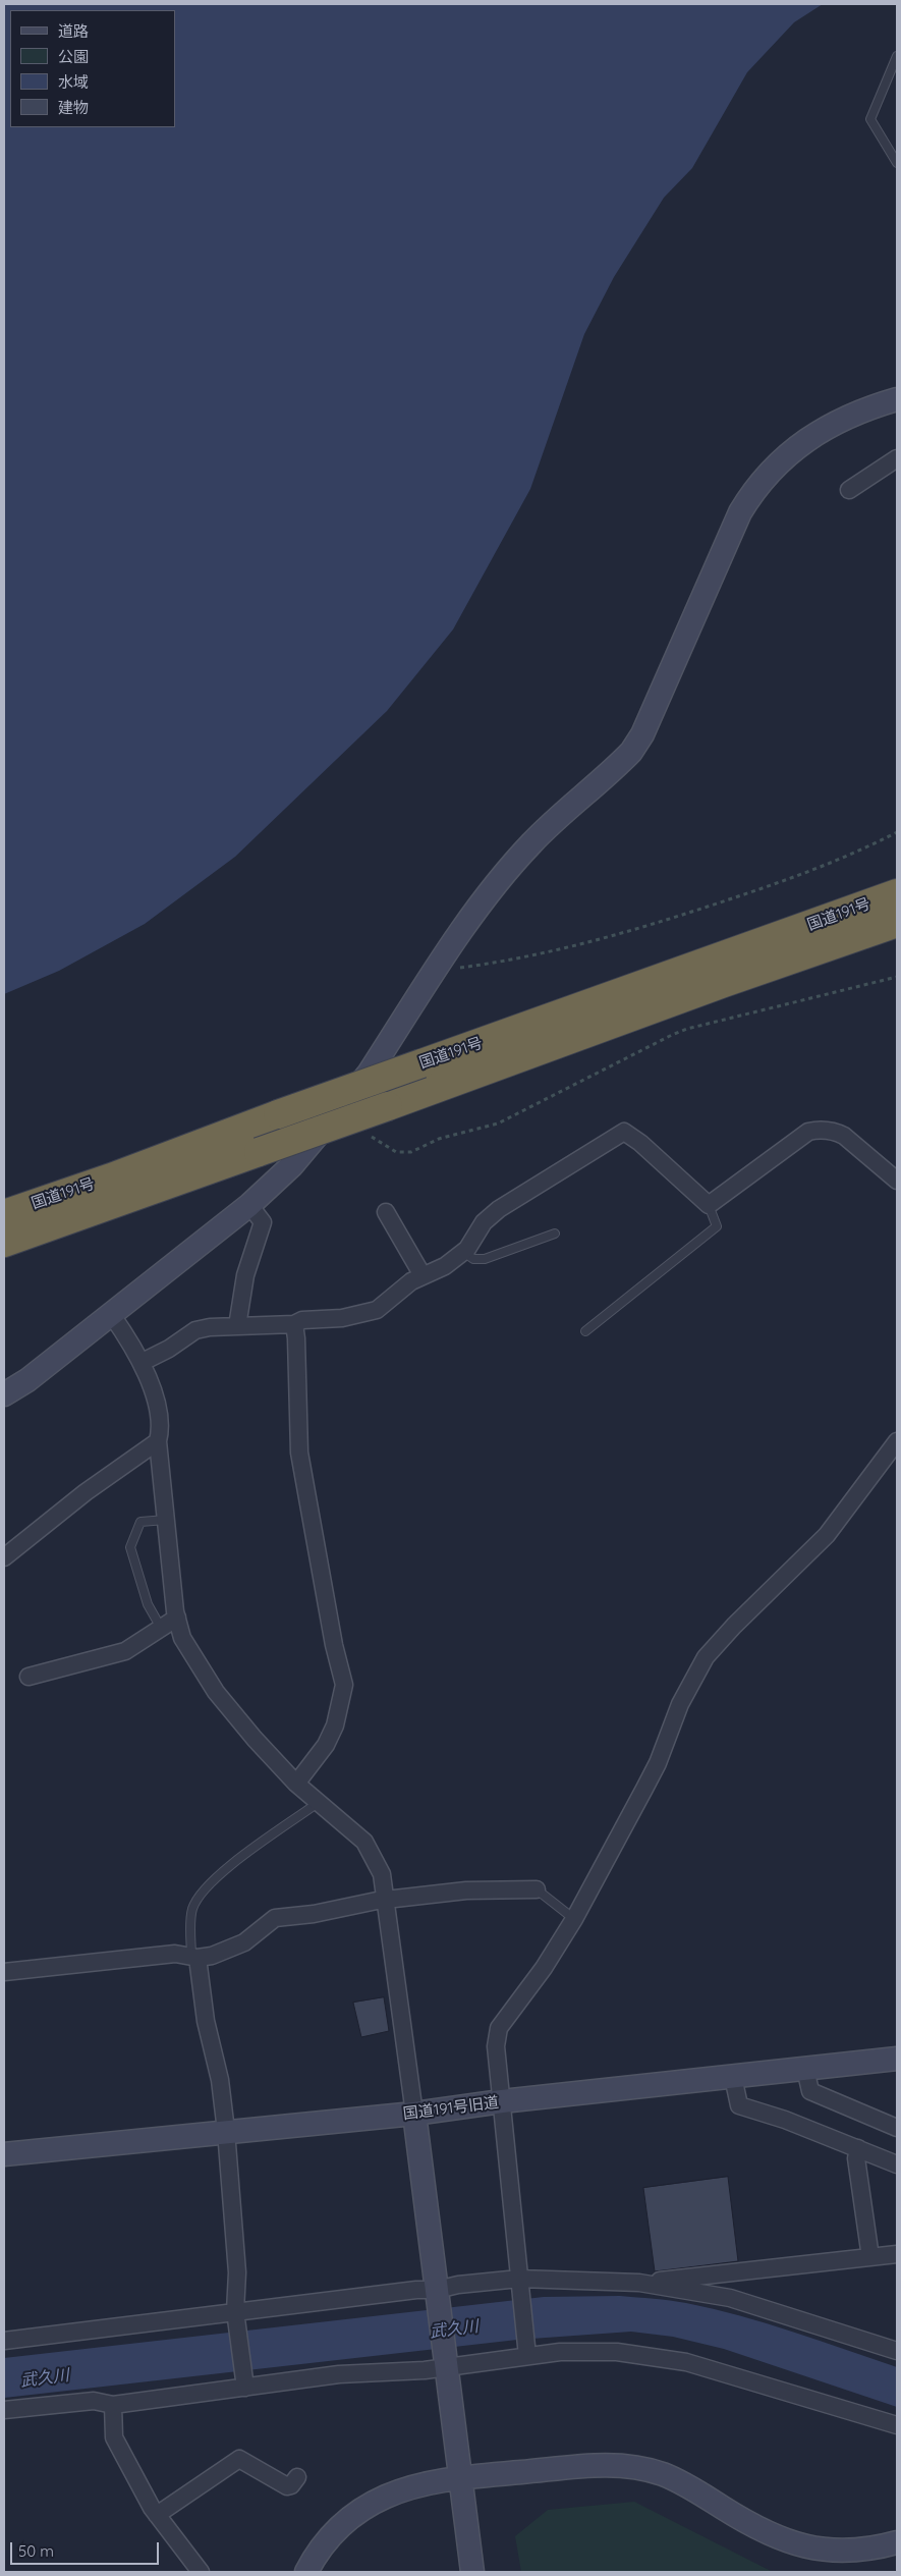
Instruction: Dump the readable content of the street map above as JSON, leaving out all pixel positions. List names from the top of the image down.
{
  "streets": {
    "highway": ["国道191号"],
    "street": ["国道191号旧道"]
  },
  "water": ["武久川"],
  "legend": [
    "道路",
    "公園",
    "水域",
    "建物"
  ],
  "scale_bar": "50 m"
}
